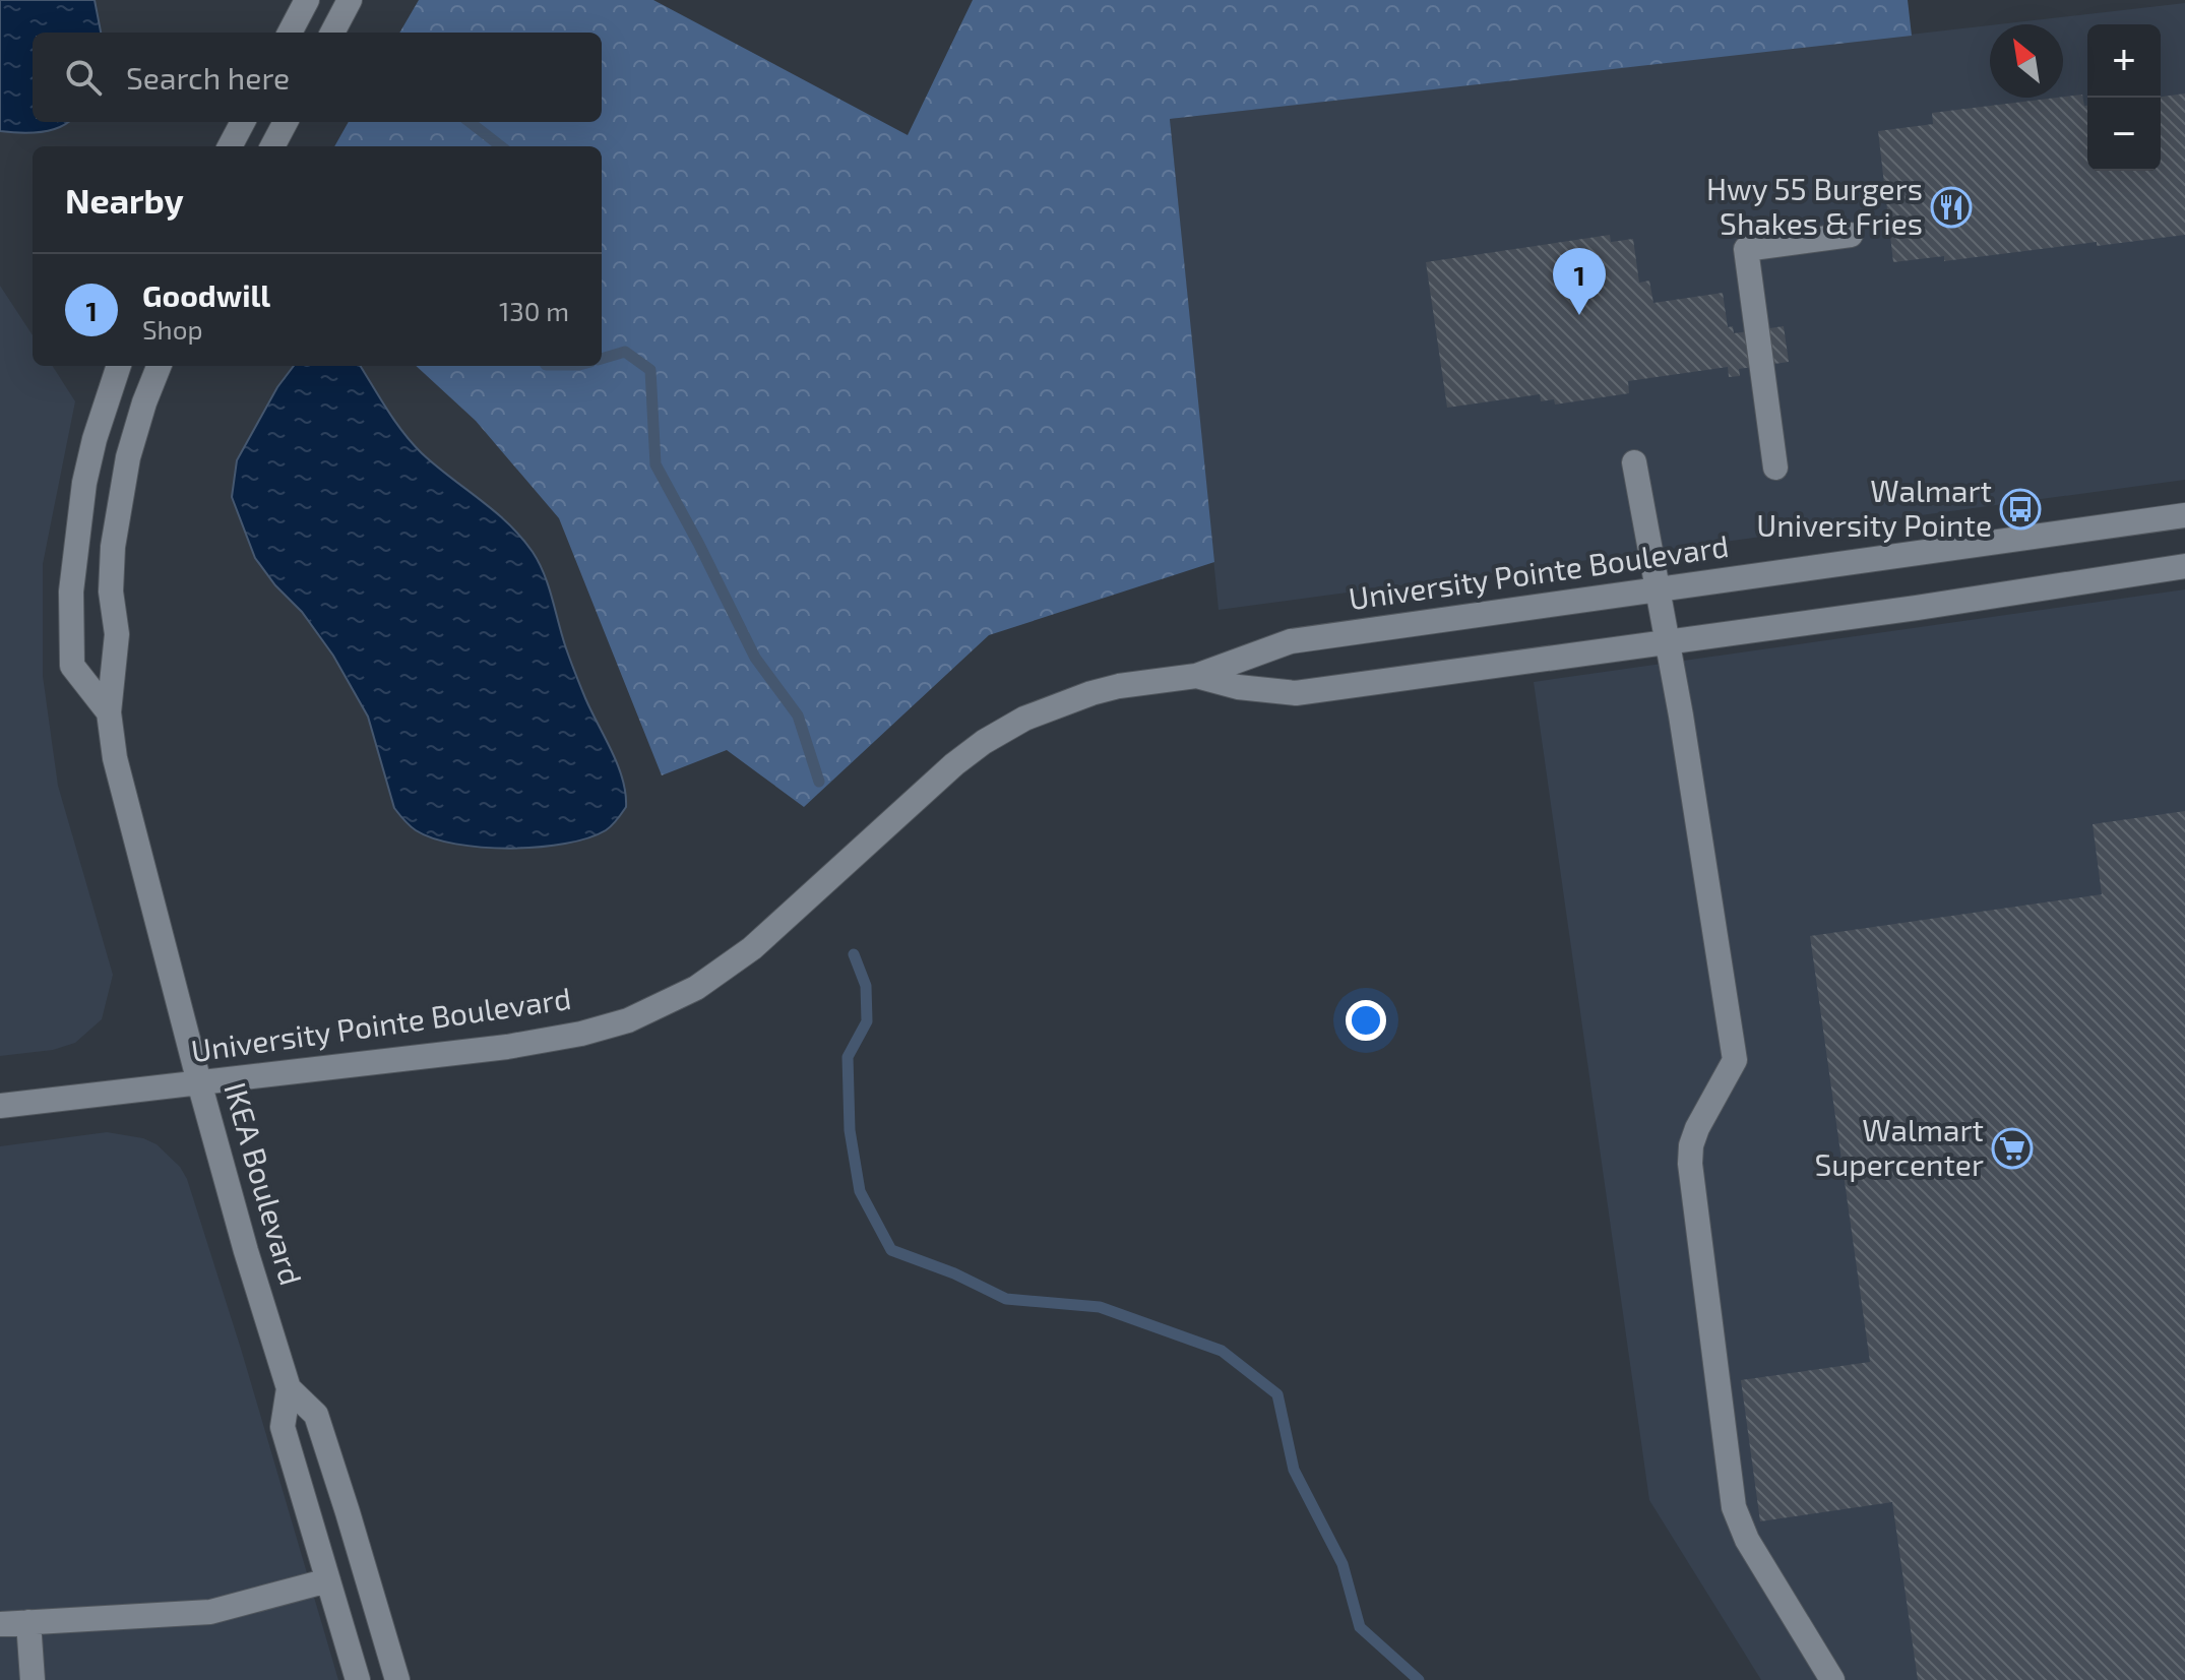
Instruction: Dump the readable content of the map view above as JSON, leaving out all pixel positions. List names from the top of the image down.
{
  "streets": {
    "street": ["University Pointe Boulevard", "IKEA Boulevard"]
  },
  "crossings": [
    ["University Pointe Boulevard", "IKEA Boulevard"]
  ],
  "places": {
    "restaurant": ["Hwy 55 Burgers Shakes & Fries"],
    "bus stop": ["Walmart University Pointe"],
    "supermarket": ["Walmart Supercenter"]
  },
  "north": "top left",
  "page": {
    "map_buttons": ["+", "−"],
    "search": "Search here",
    "heading": "Nearby",
    "pins": "1",
    "list": [
      {
        "mark": "1",
        "name": "Goodwill",
        "note": "Shop",
        "value": "130 m"
      }
    ]
  }
}
